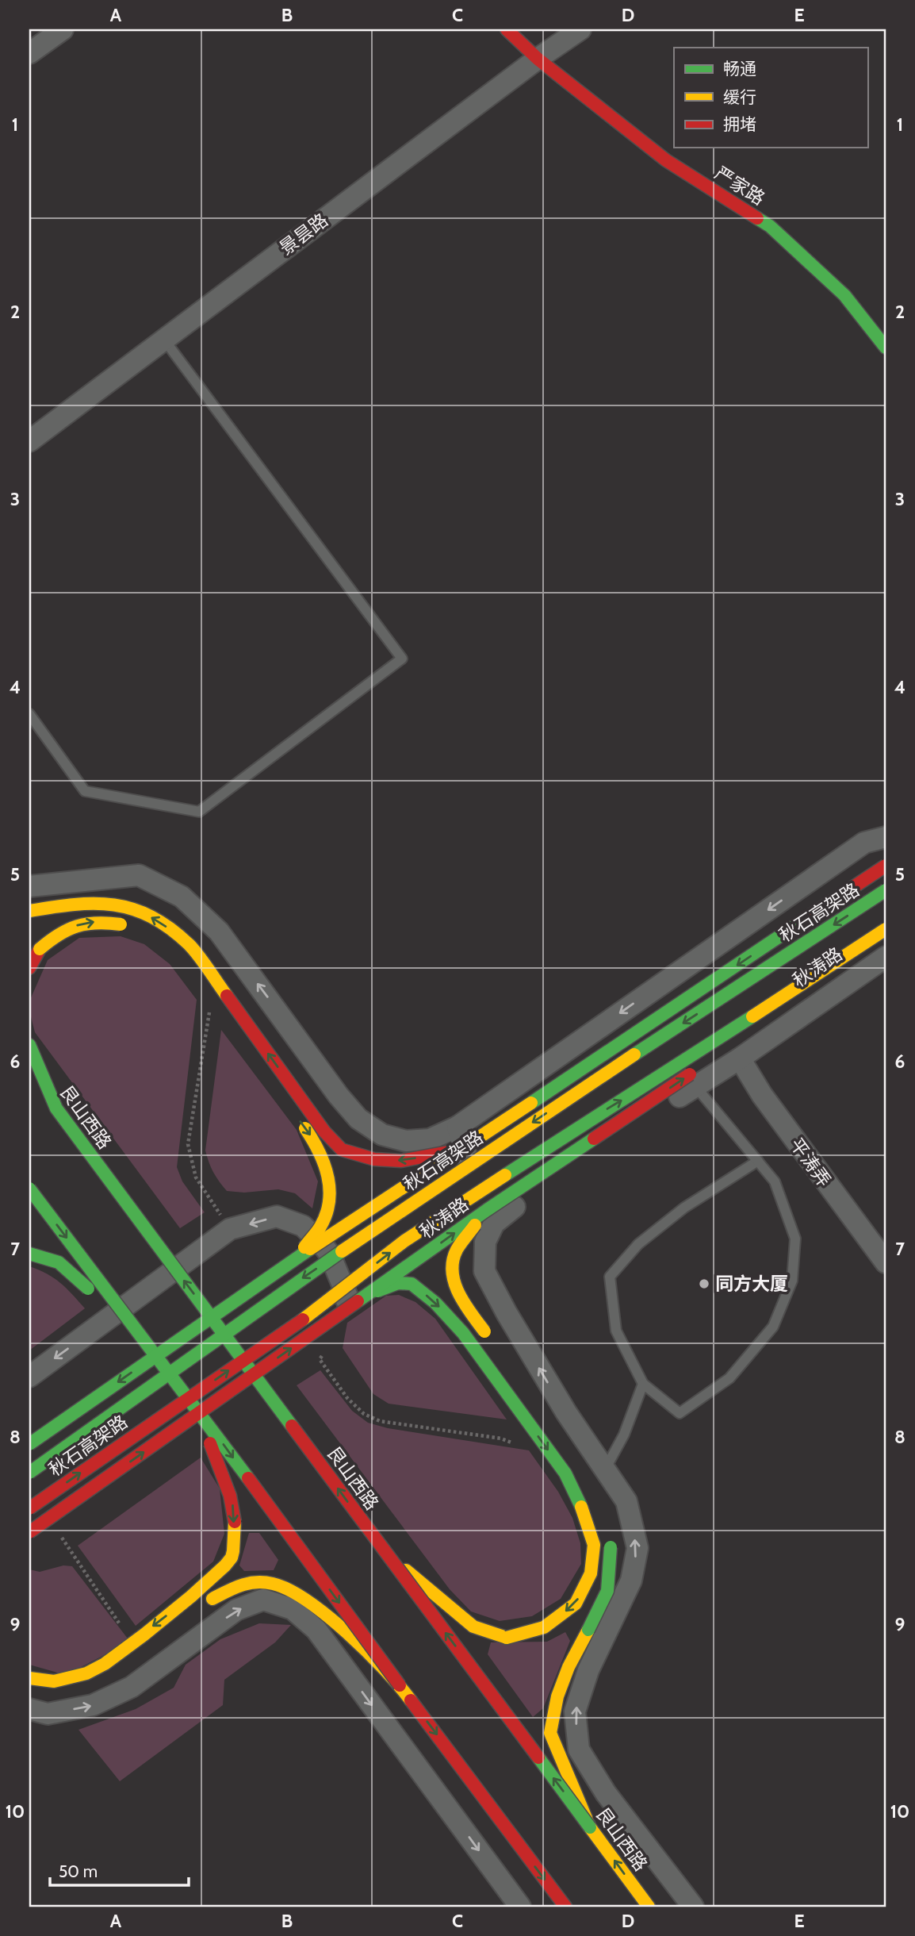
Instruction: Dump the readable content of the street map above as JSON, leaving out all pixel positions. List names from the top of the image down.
{
  "streets": {
    "main road": [
      "严家路",
      "秋石高架路",
      "秋涛路",
      "艮山西路"
    ],
    "street": ["景昙路", "平涛弄"]
  },
  "crossings": [
    ["严家路", "景昙路"]
  ],
  "places": ["同方大厦"],
  "legend": ["畅通", "缓行", "拥堵"],
  "scale_bar": "50 m",
  "grid": {
    "columns": [
      "A",
      "B",
      "C",
      "D",
      "E"
    ],
    "rows": [
      "1",
      "2",
      "3",
      "4",
      "5",
      "6",
      "7",
      "8",
      "9",
      "10"
    ]
  }
}
